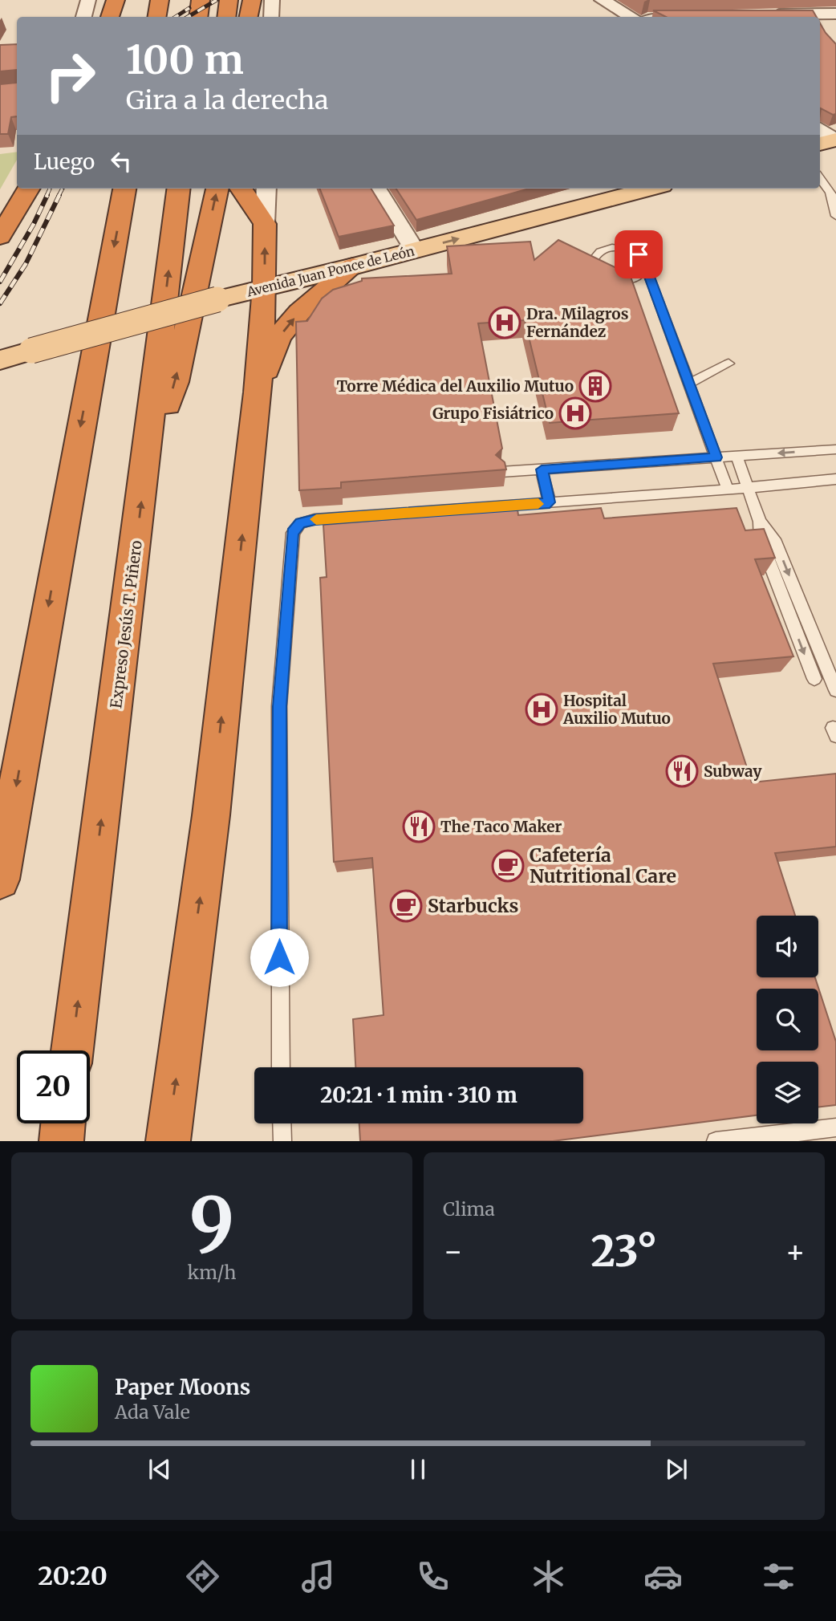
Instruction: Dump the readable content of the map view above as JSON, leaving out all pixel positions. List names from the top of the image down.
{
  "streets": {
    "highway": ["Expreso Jesús T. Piñero"],
    "main road": ["Avenida Juan Ponce de León"]
  },
  "one_way": ["Avenida Juan Ponce de León"],
  "places": {
    "hospital": ["Dra. Milagros Fernández", "Grupo Fisiátrico", "Hospital Auxilio Mutuo"],
    "building": ["Torre Médica del Auxilio Mutuo"],
    "restaurant": ["Subway", "The Taco Maker"],
    "cafe": ["Cafetería Nutritional Care", "Starbucks"]
  },
  "page": {
    "turn": ["100 m", "Gira a la derecha"],
    "then": "Luego",
    "limit": "20",
    "trip": "20:21 · 1 min · 310 m",
    "tile": [
      ["9", "km/h"],
      "Clima"
    ],
    "heat": ["−", "23°", "+"],
    "song": ["Paper Moons", "Ada Vale"],
    "tabs": "20:20"
  }
}
